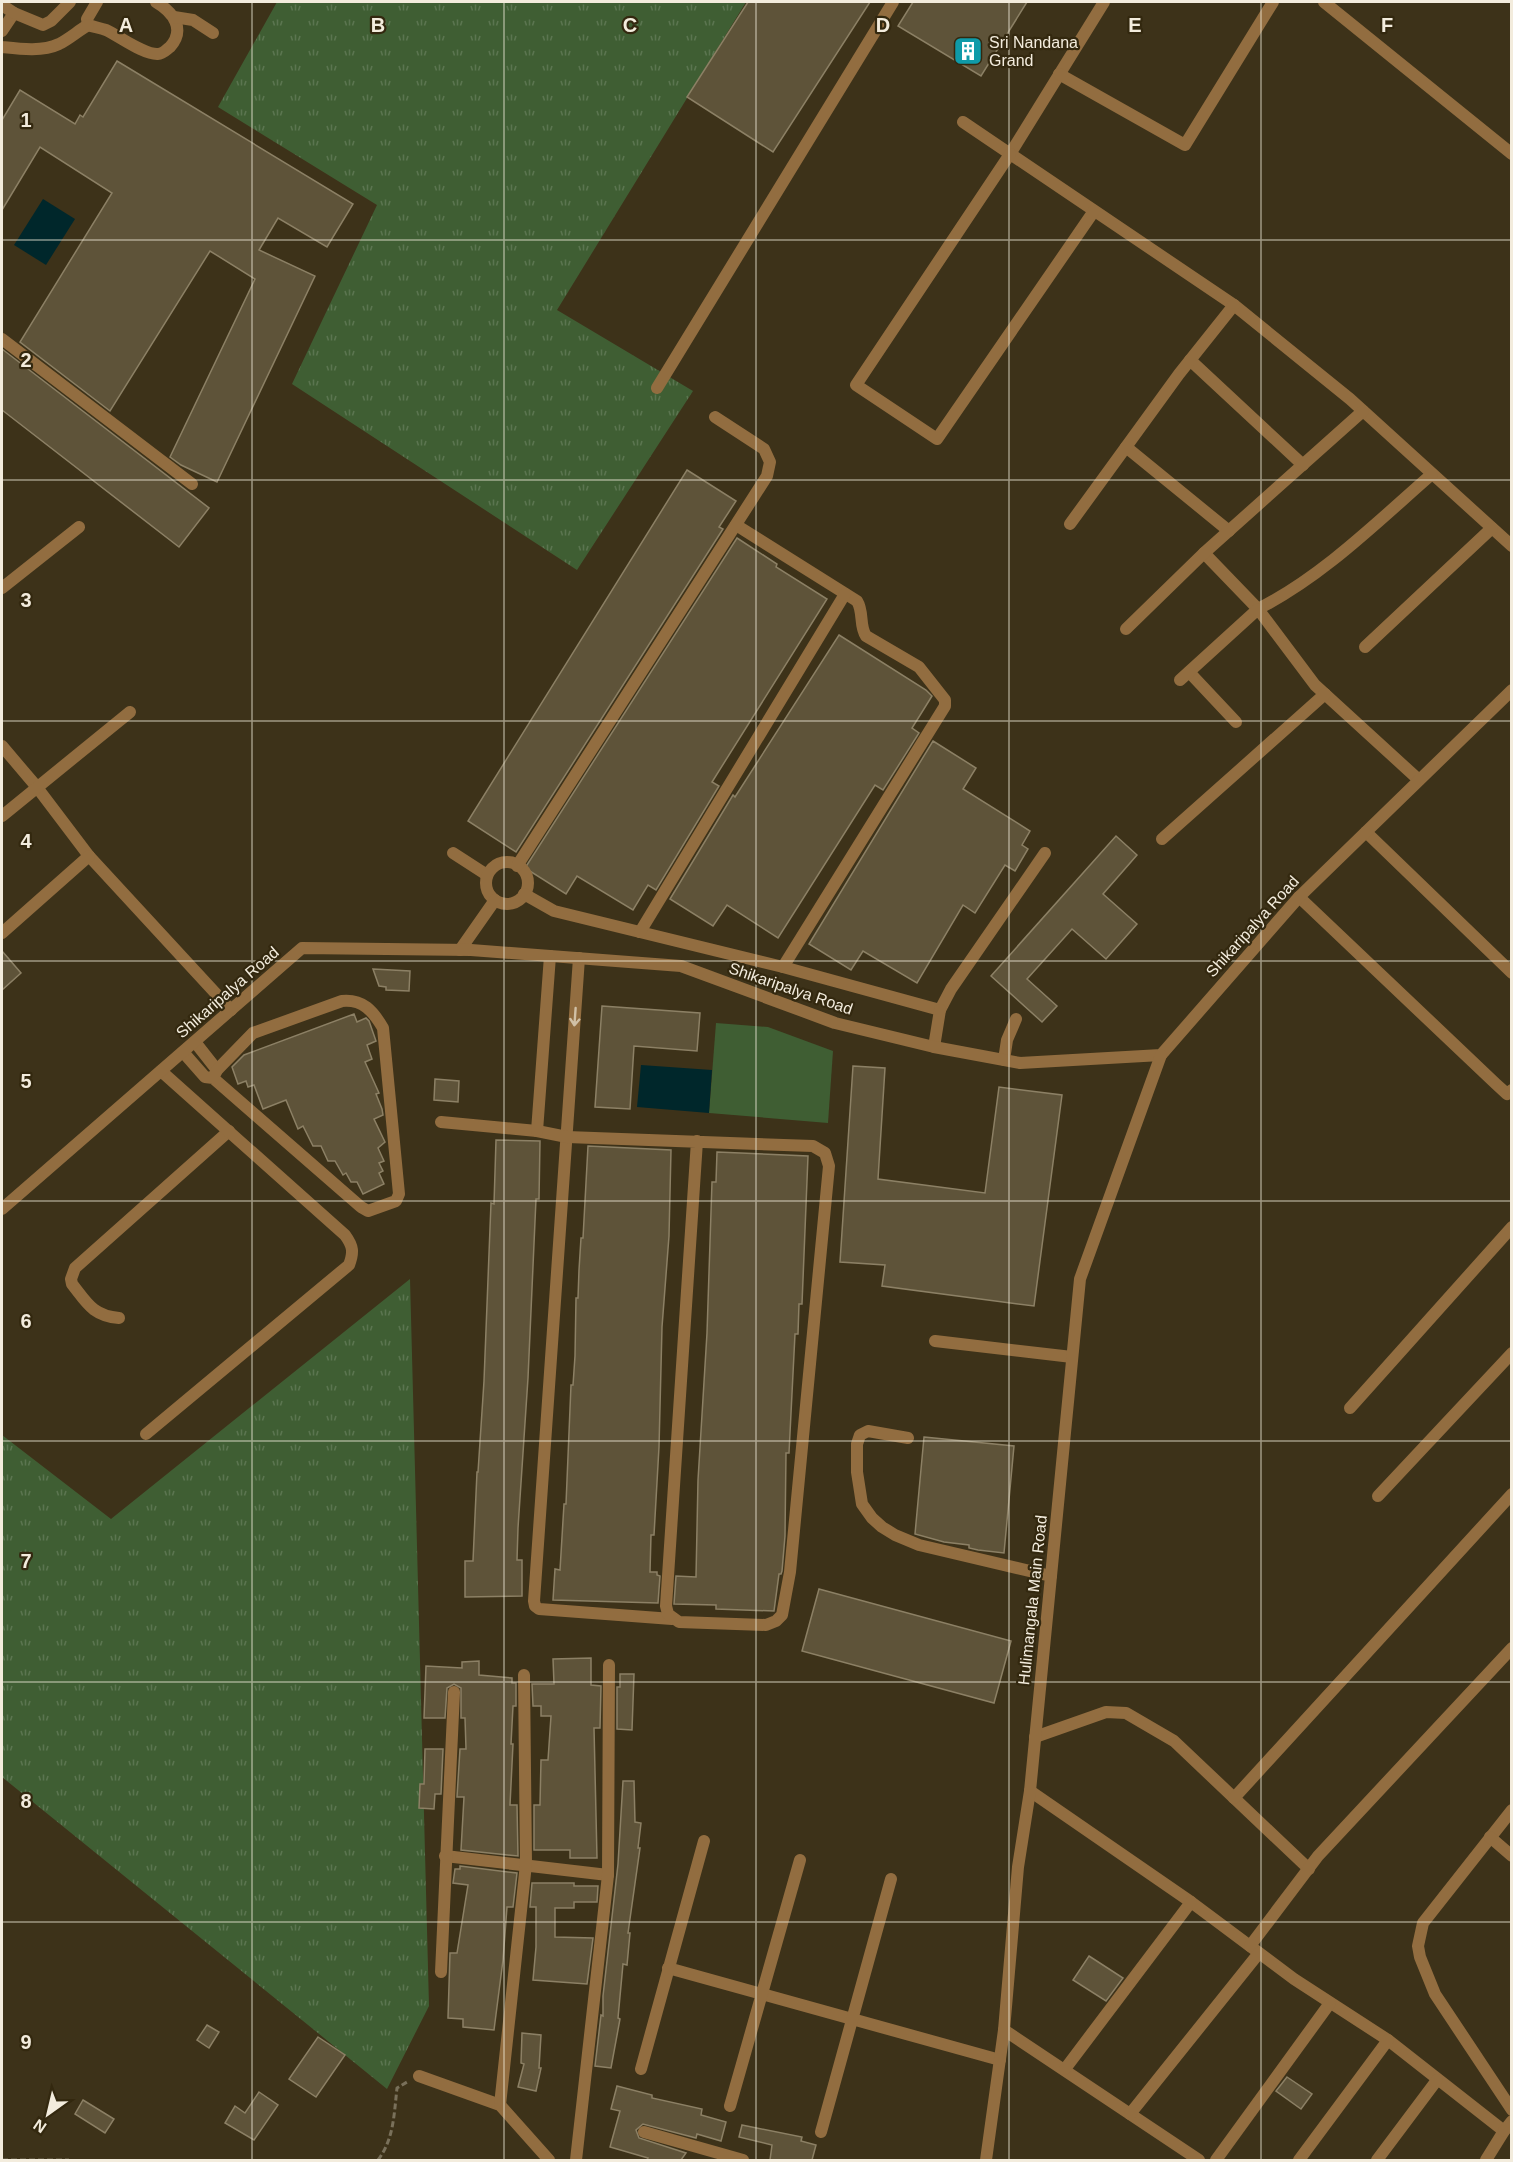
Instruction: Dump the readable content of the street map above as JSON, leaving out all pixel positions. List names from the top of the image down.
{
  "streets": {
    "street": ["Shikaripalya Road", "Hulimangala Main Road"]
  },
  "crossings": [
    ["Shikaripalya Road", "Hulimangala Main Road"]
  ],
  "places": {
    "building": ["Sri Nandana Grand"]
  },
  "north": "bottom left",
  "grid": {
    "columns": [
      "A",
      "B",
      "C",
      "D",
      "E",
      "F"
    ],
    "rows": [
      "1",
      "2",
      "3",
      "4",
      "5",
      "6",
      "7",
      "8",
      "9"
    ]
  }
}
